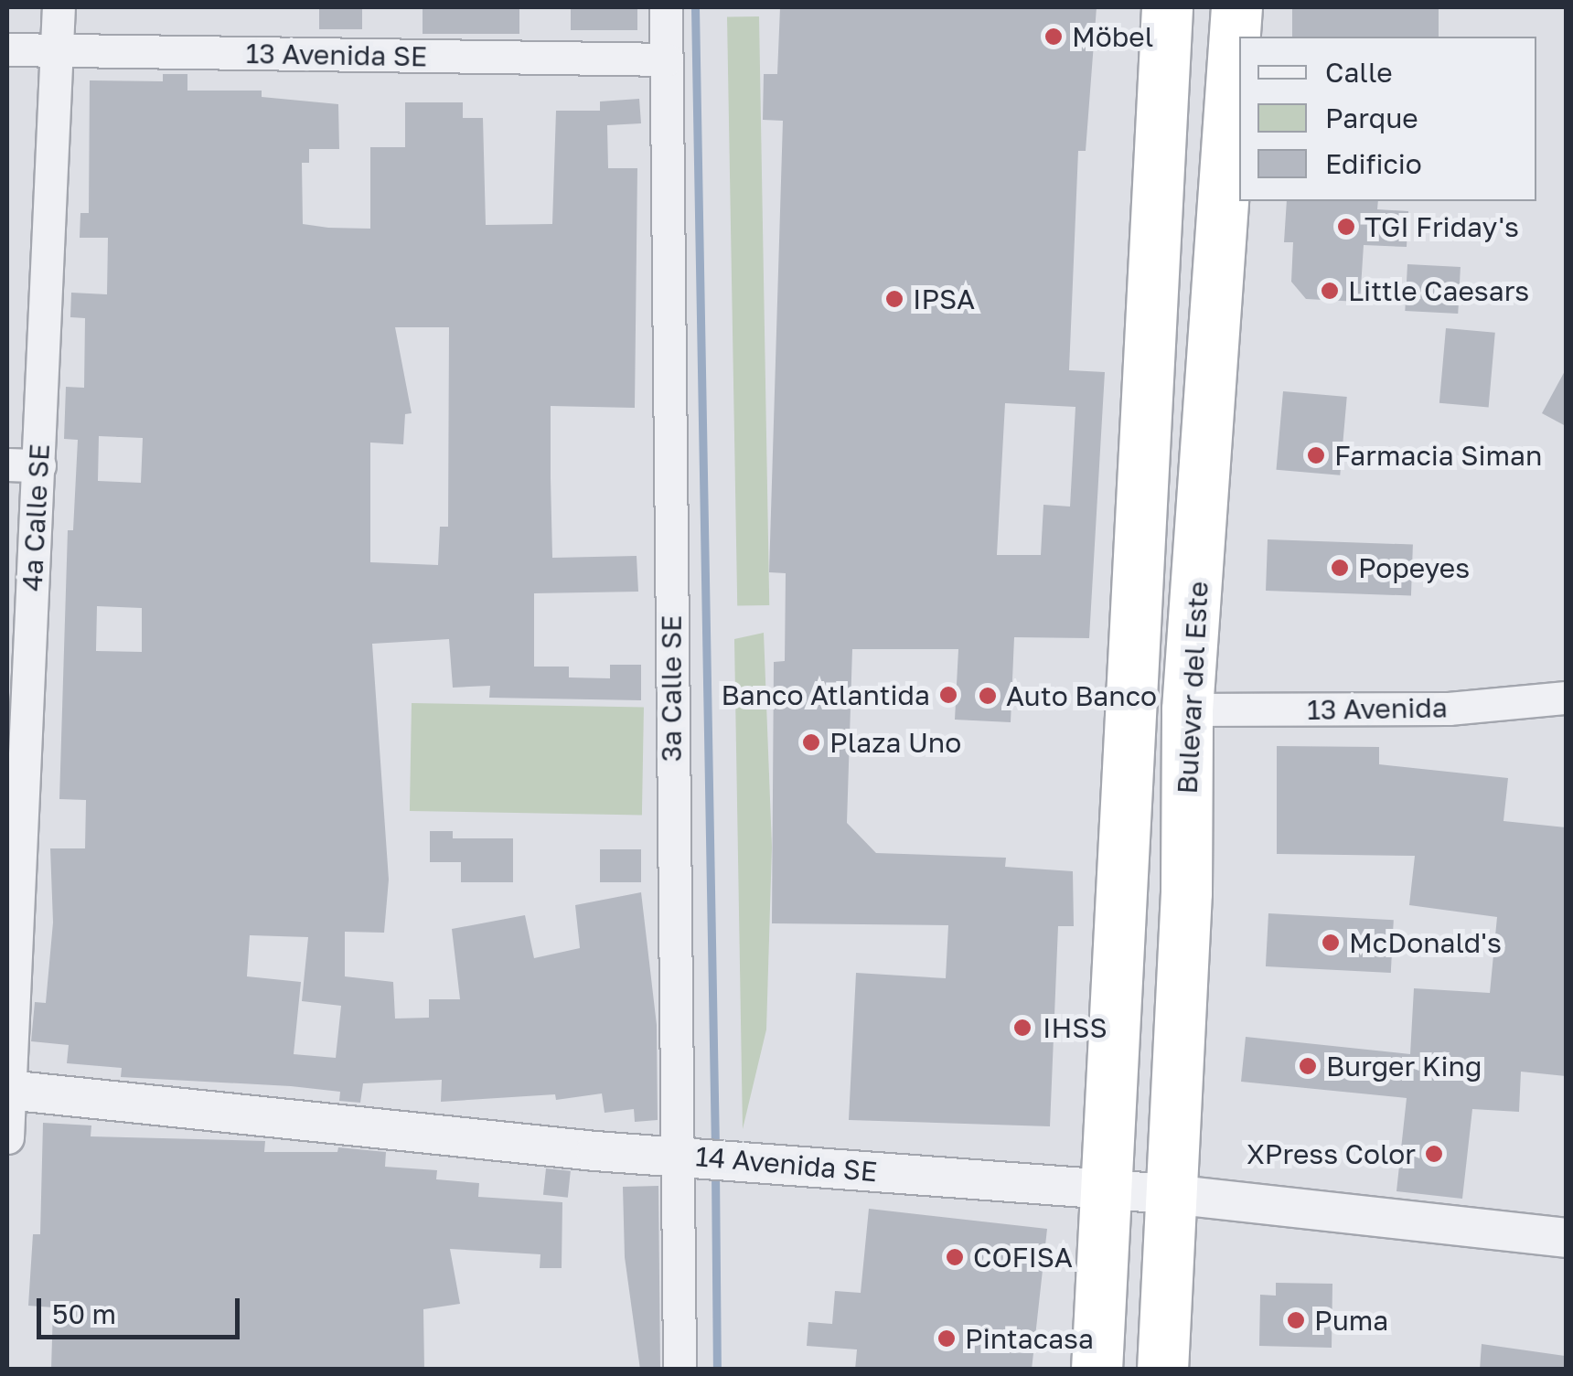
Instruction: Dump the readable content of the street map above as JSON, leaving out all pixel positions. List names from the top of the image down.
{
  "streets": {
    "highway": ["Bulevar del Este"],
    "street": [
      "13 Avenida SE",
      "4a Calle SE",
      "3a Calle SE",
      "13 Avenida",
      "14 Avenida SE"
    ]
  },
  "crossings": [
    ["13 Avenida SE", "4a Calle SE"],
    ["13 Avenida SE", "3a Calle SE"],
    ["4a Calle SE", "14 Avenida SE"],
    ["Bulevar del Este", "13 Avenida"],
    ["Bulevar del Este", "14 Avenida SE"],
    ["3a Calle SE", "14 Avenida SE"]
  ],
  "places": [
    "Möbel",
    "TGI Friday's",
    "Little Caesars",
    "IPSA",
    "Farmacia Siman",
    "Popeyes",
    "Banco Atlantida",
    "Auto Banco",
    "Plaza Uno",
    "McDonald's",
    "IHSS",
    "Burger King",
    "XPress Color",
    "COFISA",
    "Puma",
    "Pintacasa"
  ],
  "legend": ["Calle", "Parque", "Edificio"],
  "scale_bar": "50 m"
}
